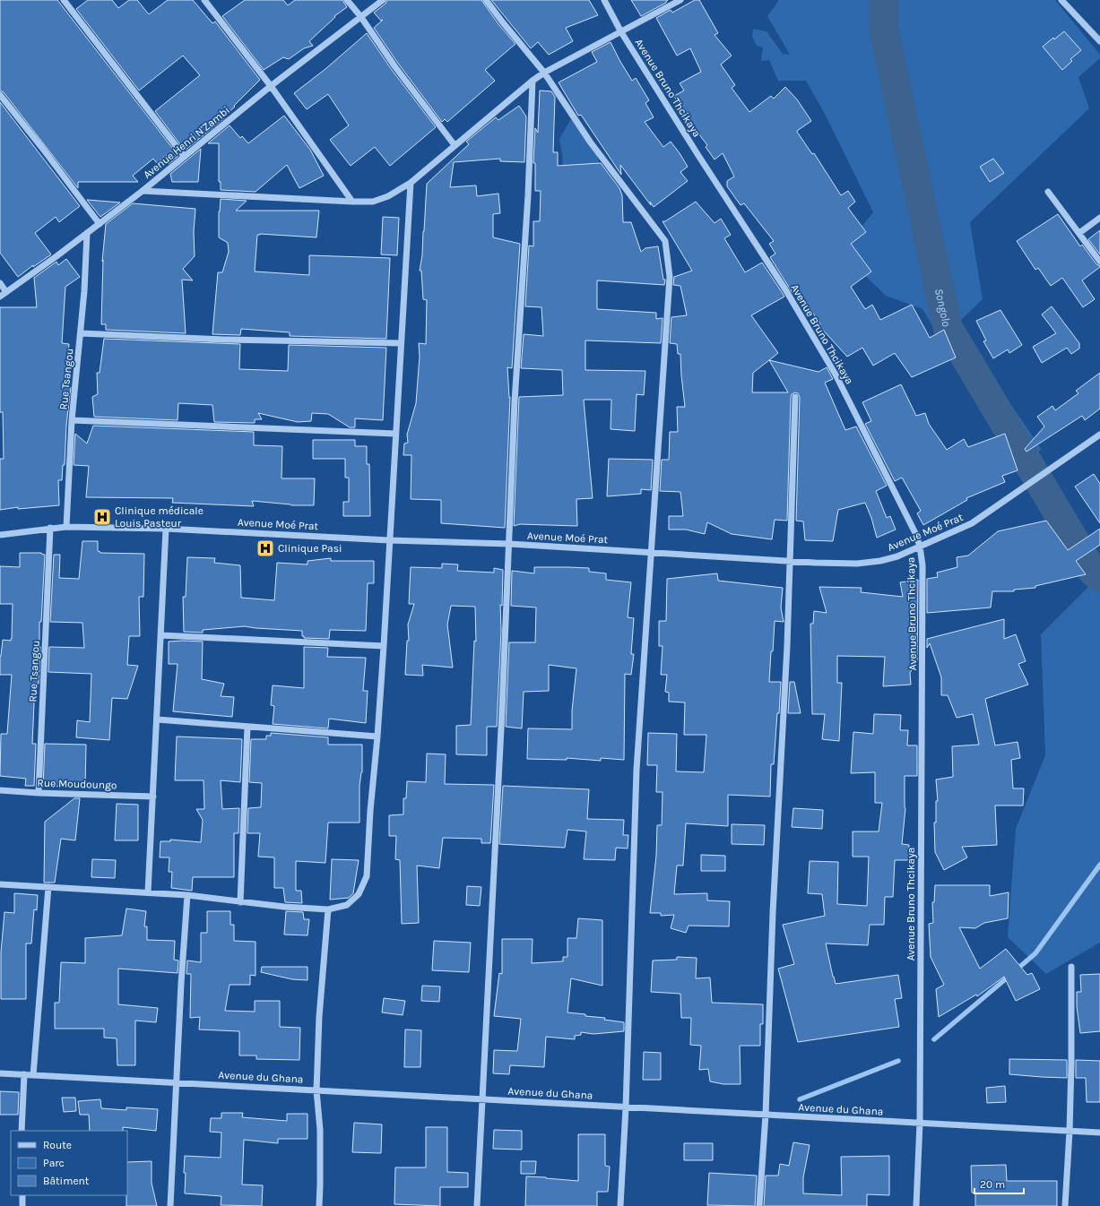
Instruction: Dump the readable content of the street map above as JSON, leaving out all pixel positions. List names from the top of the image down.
{
  "streets": {
    "street": [
      "Avenue Bruno Thcikaya",
      "Avenue Henri N'Zambi",
      "Rue Tsangou",
      "Avenue Moé Prat",
      "Rue Moudoungo",
      "Avenue du Ghana"
    ]
  },
  "crossings": [
    ["Avenue Bruno Thcikaya", "Avenue Moé Prat"],
    ["Avenue Bruno Thcikaya", "Avenue du Ghana"],
    ["Avenue Henri N'Zambi", "Rue Tsangou"],
    ["Rue Tsangou", "Avenue Moé Prat"],
    ["Rue Tsangou", "Rue Moudoungo"]
  ],
  "water": ["Songolo"],
  "places": {
    "hospital": ["Clinique médicale Louis Pasteur", "Clinique Pasi"]
  },
  "legend": ["Route", "Parc", "Bâtiment"],
  "scale_bar": "20 m"
}
